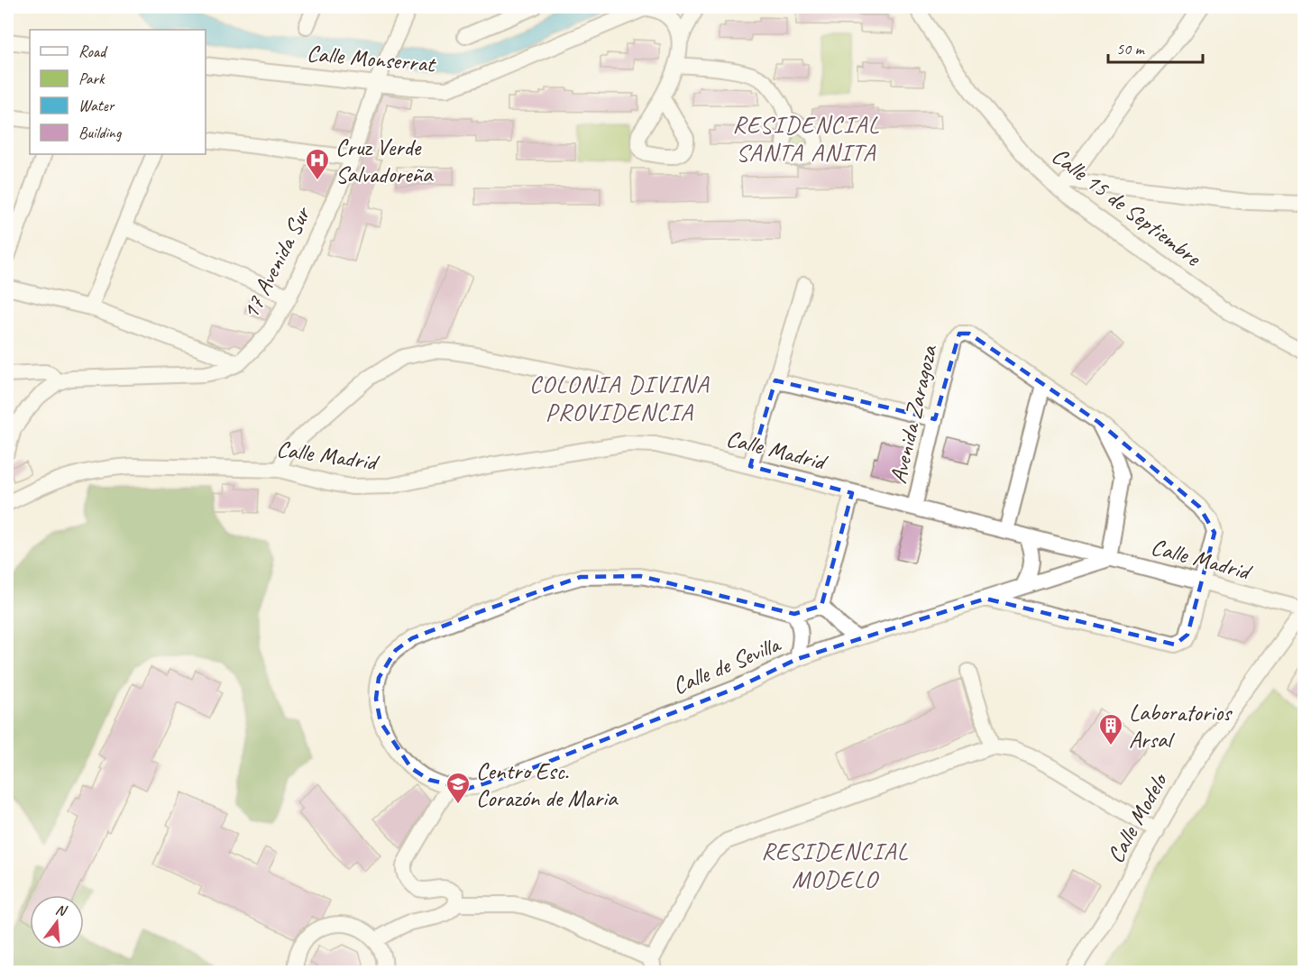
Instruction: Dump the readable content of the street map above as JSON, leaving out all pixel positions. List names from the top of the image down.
{
  "streets": {
    "street": [
      "Calle Monserrat",
      "Calle 15 de Septiembre",
      "17 Avenida Sur",
      "Avenida Zaragoza",
      "Calle Madrid",
      "Calle de Sevilla",
      "Calle Modelo"
    ]
  },
  "crossings": [
    ["Calle Monserrat", "17 Avenida Sur"],
    ["Avenida Zaragoza", "Calle Madrid"],
    ["Calle Madrid", "Calle de Sevilla"],
    ["Calle Madrid", "Calle Modelo"]
  ],
  "districts": ["RESIDENCIAL SANTA ANITA", "COLONIA DIVINA PROVIDENCIA", "RESIDENCIAL MODELO"],
  "places": {
    "hospital": ["Cruz Verde Salvadoreña"],
    "building": ["Laboratorios Arsal"],
    "school or university": ["Centro Esc. Corazón de Maria"]
  },
  "legend": [
    "Road",
    "Park",
    "Water",
    "Building"
  ],
  "scale_bar": "50 m",
  "north": "top"
}
